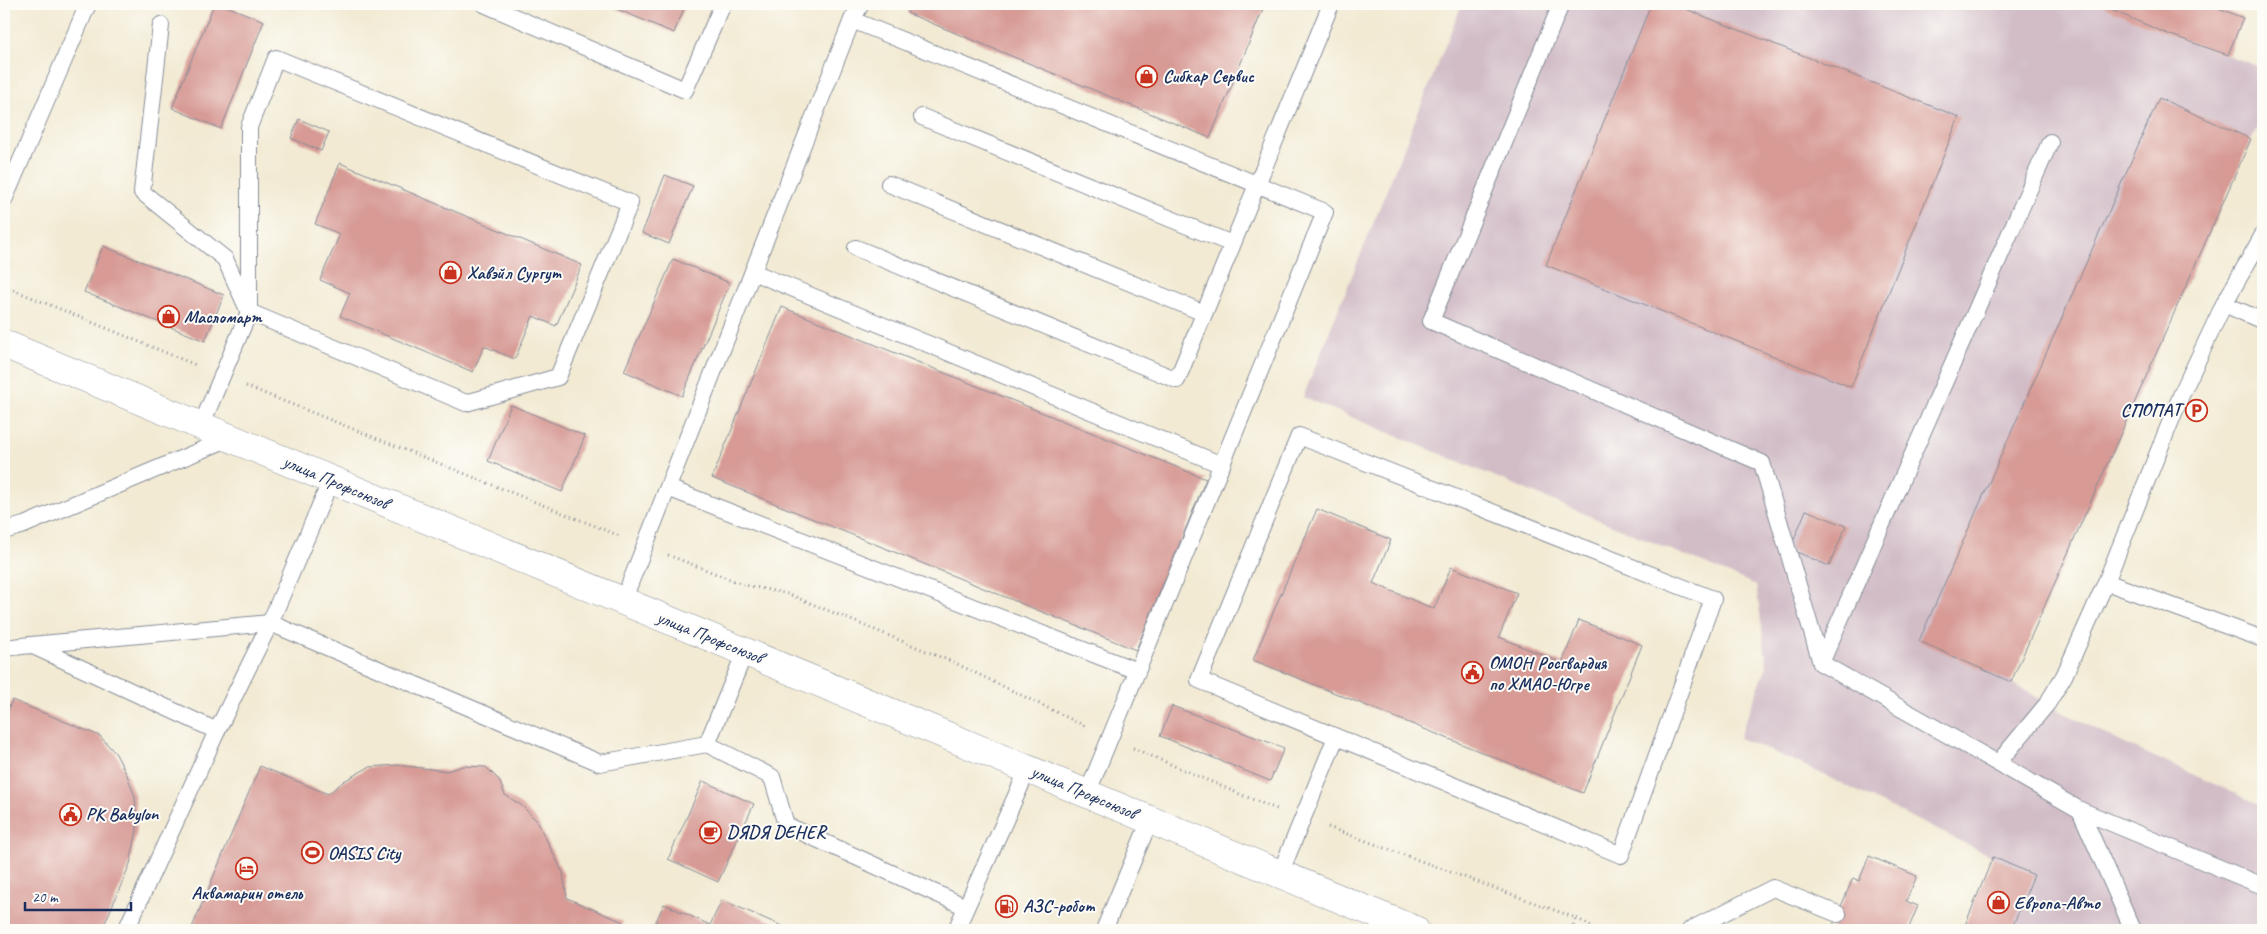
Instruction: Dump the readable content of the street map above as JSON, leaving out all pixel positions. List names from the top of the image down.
{
  "streets": {
    "main road": ["улица Профсоюзов"]
  },
  "places": {
    "shop": [
      "Сибкар Сервис",
      "Хавэйл Сургут",
      "Масломарт",
      "Европа-Авто"
    ],
    "parking": ["СПОПАТ"],
    "public building": ["ОМОН Росгвардия по ХМАО-Югре", "РК Babylon"],
    "cafe": ["DЯDЯ DЕНЕR"],
    "sports": ["OASIS City"],
    "hotel": ["Аквамарин отель"],
    "fuel station": ["АЗС-робот"]
  },
  "scale_bar": "20 m"
}
